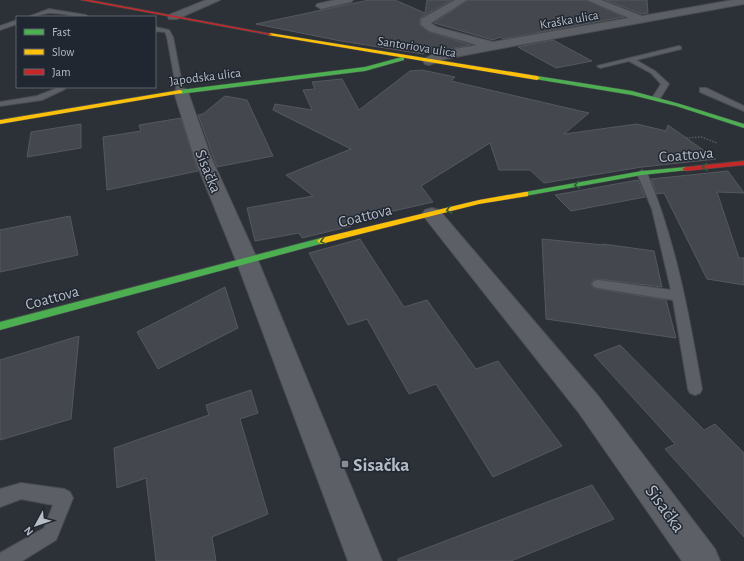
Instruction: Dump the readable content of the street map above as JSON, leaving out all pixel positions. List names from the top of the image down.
{
  "streets": {
    "street": [
      "Kraška ulica",
      "Santoriova ulica",
      "Japodska ulica",
      "Coattova",
      "Sisačka"
    ]
  },
  "crossings": [
    ["Kraška ulica", "Santoriova ulica"],
    ["Santoriova ulica", "Japodska ulica"],
    ["Japodska ulica", "Sisačka"],
    ["Coattova", "Sisačka"]
  ],
  "one_way": ["Coattova"],
  "places": {
    "transit": ["Sisačka"]
  },
  "legend": ["Fast", "Slow", "Jam"],
  "north": "bottom left"
}
